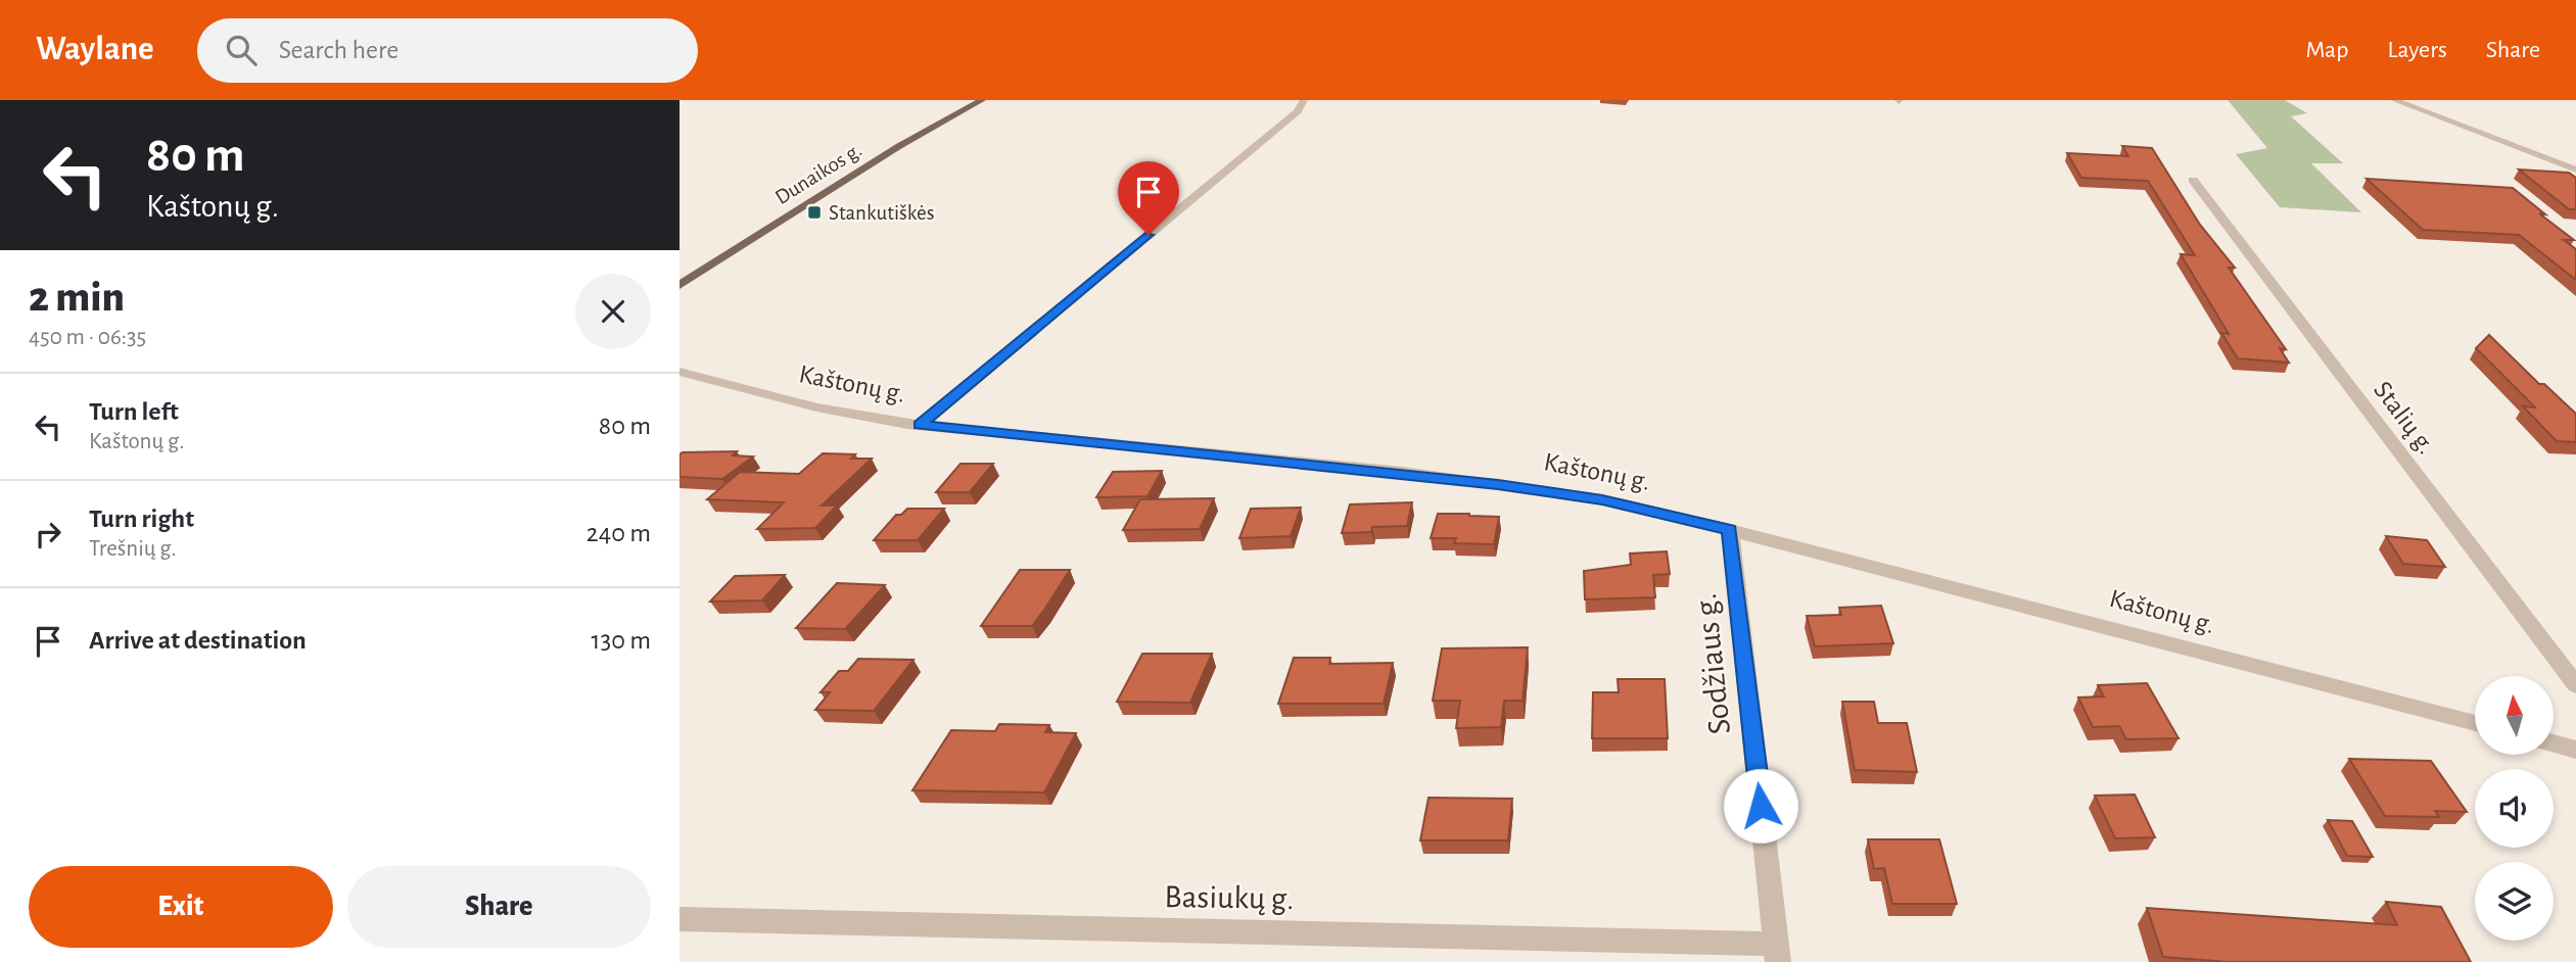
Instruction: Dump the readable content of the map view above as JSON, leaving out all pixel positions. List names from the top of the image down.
{
  "streets": {
    "main road": ["Dunaikos g."],
    "street": [
      "Kaštonų g.",
      "Stalių g.",
      "Sodžiaus g.",
      "Basiukų g."
    ]
  },
  "crossings": [
    ["Kaštonų g.", "Sodžiaus g."],
    ["Sodžiaus g.", "Basiukų g."]
  ],
  "places": {
    "transit": ["Stankutiškės"]
  },
  "north": "top",
  "page": {
    "header": "Waylane",
    "search": "Search here",
    "nav": ["Map", "Layers", "Share"],
    "turn": ["80 m", "Kaštonų g."],
    "heading": ["2 min", "450 m · 06:35"],
    "list": [
      {
        "name": "Turn left",
        "note": "Kaštonų g.",
        "value": "80 m"
      },
      {
        "name": "Turn right",
        "note": "Trešnių g.",
        "value": "240 m"
      },
      {
        "name": "Arrive at destination",
        "value": "130 m"
      }
    ],
    "buttons": ["Exit", "Share"]
  }
}
